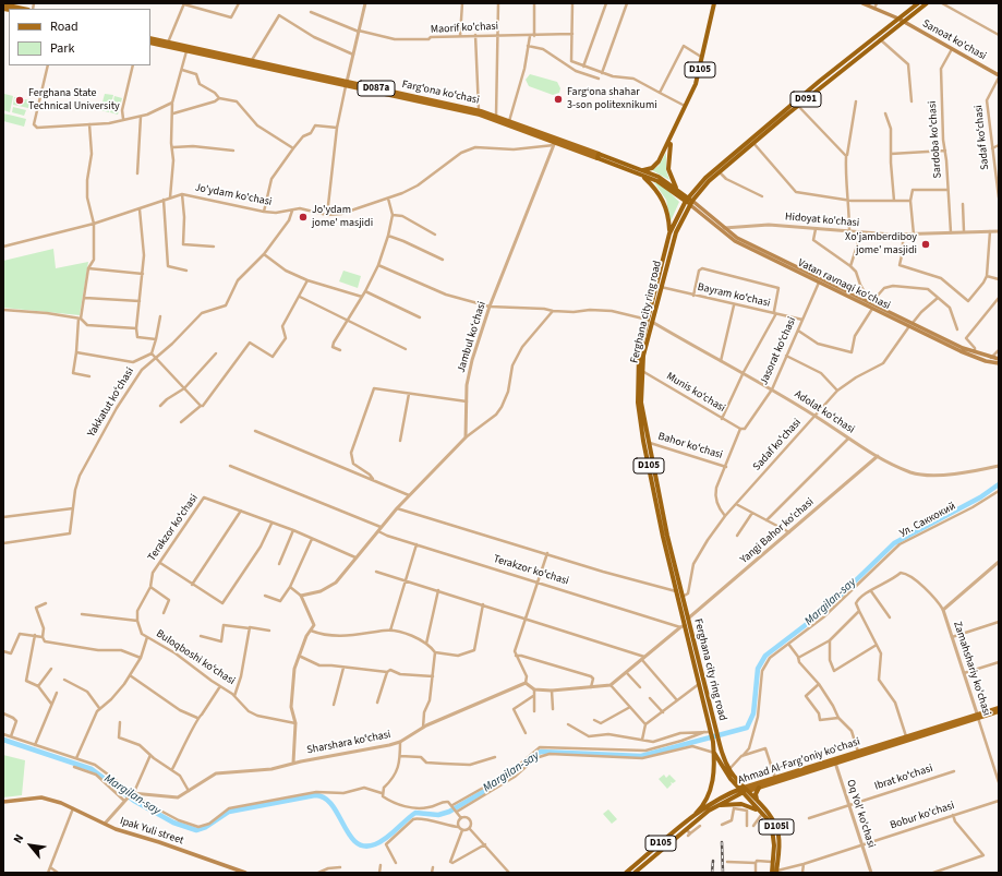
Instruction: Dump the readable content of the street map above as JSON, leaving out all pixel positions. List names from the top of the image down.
{
  "streets": {
    "highway": [
      "D105",
      "Fargʻona koʻchasi",
      "D091",
      "Ferghana city ring road",
      "Ahmad Al-Farg'oniy ko'chasi",
      "D105l"
    ],
    "main road": [
      "Sanoat ko'chasi",
      "D087a",
      "Vatan ravnaqi ko'chasi",
      "Ipak Yuli street"
    ],
    "street": [
      "Maorif ko'chasi",
      "Sadaf koʻchasi",
      "Sardoba koʻchasi",
      "Jo'ydam ko'chasi",
      "Hidoyat ko'chasi",
      "Bayram koʻchasi",
      "Jambul koʻchasi",
      "Jasorat koʻchasi",
      "Munis koʻchasi",
      "Yakkatut koʻchasi",
      "Adolat koʻchasi",
      "Bahor koʻchasi",
      "Ул. Саккокий",
      "Terakzor koʻchasi",
      "Yangi Bahor ko'chasi",
      "Buloqboshi koʻchasi",
      "Zamahshariy ko'chasi",
      "Sharshara koʻchasi",
      "Ibrat koʻchasi",
      "Oq Yol' ko'chasi",
      "Bobur ko'chasi"
    ]
  },
  "crossings": [
    ["Sanoat ko'chasi", "Sadaf koʻchasi"],
    ["Sanoat ko'chasi", "Sardoba koʻchasi"],
    ["Sanoat ko'chasi", "Ferghana city ring road"],
    ["D105", "Fargʻona koʻchasi"],
    ["D105", "Ferghana city ring road"],
    ["D105", "Ahmad Al-Farg'oniy ko'chasi"],
    ["D105", "D105l"],
    ["Fargʻona koʻchasi", "Jo'ydam ko'chasi"],
    ["Fargʻona koʻchasi", "Vatan ravnaqi ko'chasi"],
    ["Fargʻona koʻchasi", "Ferghana city ring road"],
    ["Fargʻona koʻchasi", "Jambul koʻchasi"],
    ["Sadaf koʻchasi", "Vatan ravnaqi ko'chasi"],
    ["Sadaf koʻchasi", "Ferghana city ring road"],
    ["Sadaf koʻchasi", "Jasorat koʻchasi"],
    ["Sadaf koʻchasi", "Adolat koʻchasi"],
    ["Sardoba koʻchasi", "Hidoyat ko'chasi"],
    ["Jo'ydam ko'chasi", "Jambul koʻchasi"],
    ["Jo'ydam ko'chasi", "Yakkatut koʻchasi"],
    ["Hidoyat ko'chasi", "Vatan ravnaqi ko'chasi"],
    ["Vatan ravnaqi ko'chasi", "Ferghana city ring road"],
    ["Vatan ravnaqi ko'chasi", "Jasorat koʻchasi"],
    ["Bayram koʻchasi", "Ferghana city ring road"],
    ["Bayram koʻchasi", "Jasorat koʻchasi"],
    ["Ferghana city ring road", "Munis koʻchasi"],
    ["Ferghana city ring road", "Adolat koʻchasi"],
    ["Ferghana city ring road", "Bahor koʻchasi"],
    ["Ferghana city ring road", "Terakzor koʻchasi"],
    ["Ferghana city ring road", "Yangi Bahor ko'chasi"],
    ["Jasorat koʻchasi", "Munis koʻchasi"],
    ["Jasorat koʻchasi", "Adolat koʻchasi"],
    ["Jasorat koʻchasi", "Bahor koʻchasi"],
    ["Adolat koʻchasi", "Yangi Bahor ko'chasi"],
    ["Zamahshariy ko'chasi", "Ahmad Al-Farg'oniy ko'chasi"],
    ["Ahmad Al-Farg'oniy ko'chasi", "Oq Yol' ko'chasi"],
    ["Ahmad Al-Farg'oniy ko'chasi", "D105l"],
    ["Ibrat koʻchasi", "Oq Yol' ko'chasi"],
    ["Oq Yol' ko'chasi", "Bobur ko'chasi"],
    ["Bobur ko'chasi", "D105l"]
  ],
  "water": ["Margilan-say"],
  "places": [
    "Farg‘ona shahar 3-son politexnikumi",
    "Ferghana State Technical University",
    "Jo'ydam jome' masjidi",
    "Xo'jamberdiboy jome' masjidi"
  ],
  "legend": ["Road", "Park"],
  "north": "top left"
}
